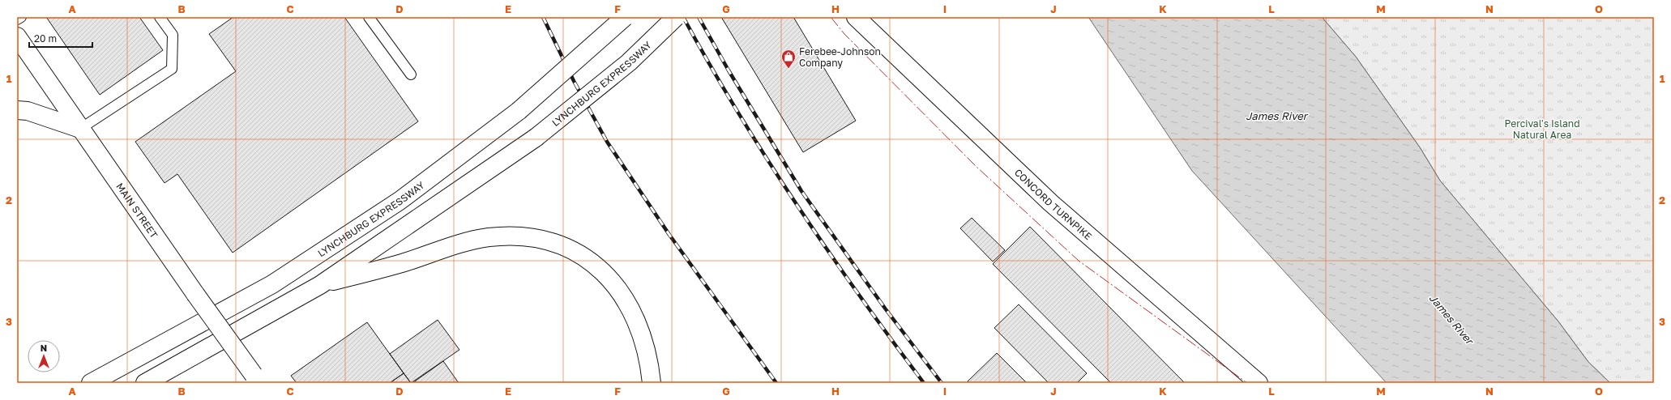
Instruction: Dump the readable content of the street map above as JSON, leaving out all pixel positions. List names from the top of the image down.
{
  "streets": {
    "main road": ["LYNCHBURG EXPRESSWAY", "CONCORD TURNPIKE", "MAIN STREET"]
  },
  "water": ["James River"],
  "parks": ["Percival's Island Natural Area"],
  "places": {
    "shop": ["Ferebee-Johnson Company"]
  },
  "scale_bar": "20 m",
  "north": "top",
  "grid": {
    "columns": [
      "A",
      "B",
      "C",
      "D",
      "E",
      "F",
      "G",
      "H",
      "I",
      "J",
      "K",
      "L",
      "M",
      "N",
      "O"
    ],
    "rows": ["1", "2", "3"]
  }
}
